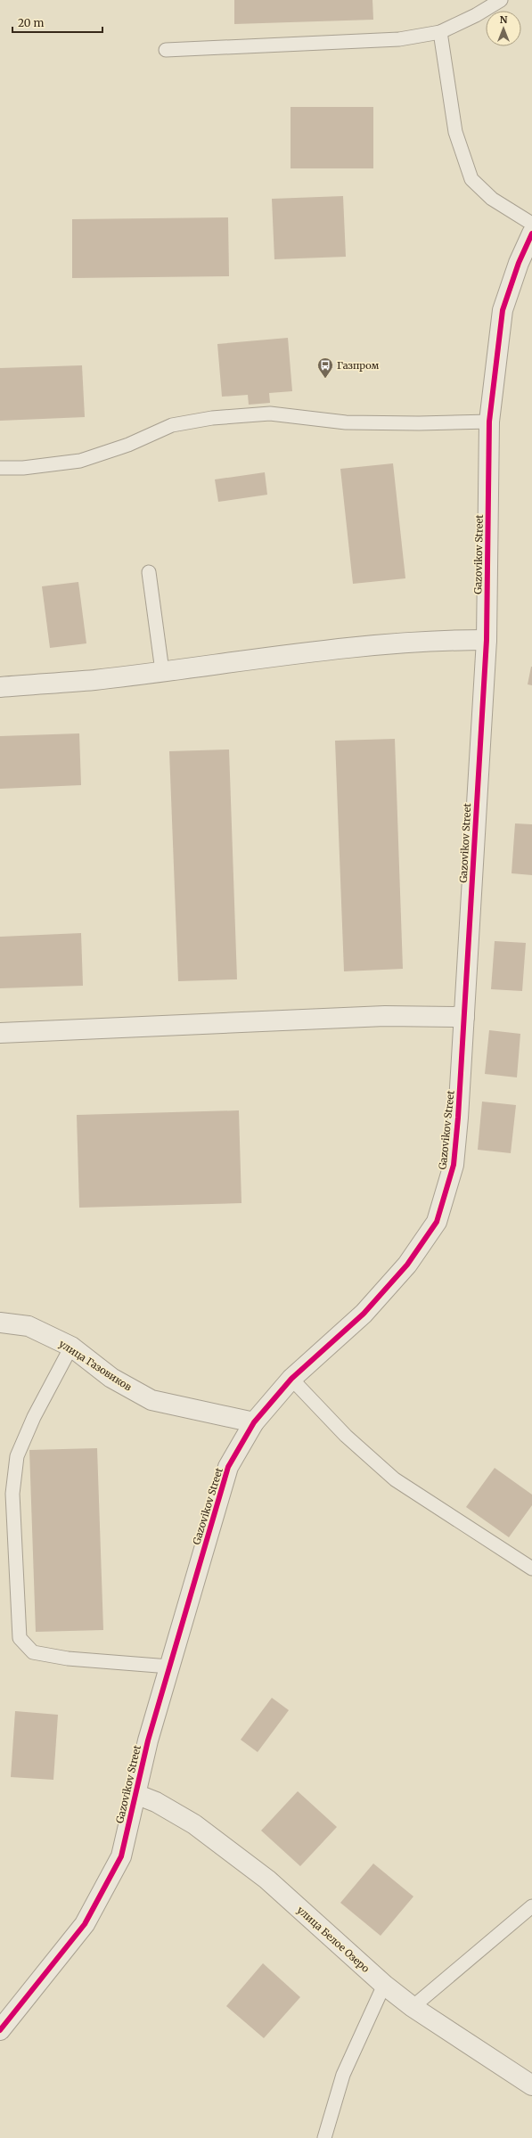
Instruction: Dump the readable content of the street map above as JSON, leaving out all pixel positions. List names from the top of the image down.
{
  "streets": {
    "street": ["Gazovikov Street", "улица Газовиков", "улица Белое Озеро"]
  },
  "crossings": [
    ["Gazovikov Street", "улица Газовиков"],
    ["Gazovikov Street", "улица Белое Озеро"]
  ],
  "places": {
    "bus stop": ["Газпром"]
  },
  "scale_bar": "20 m",
  "north": "top"
}
